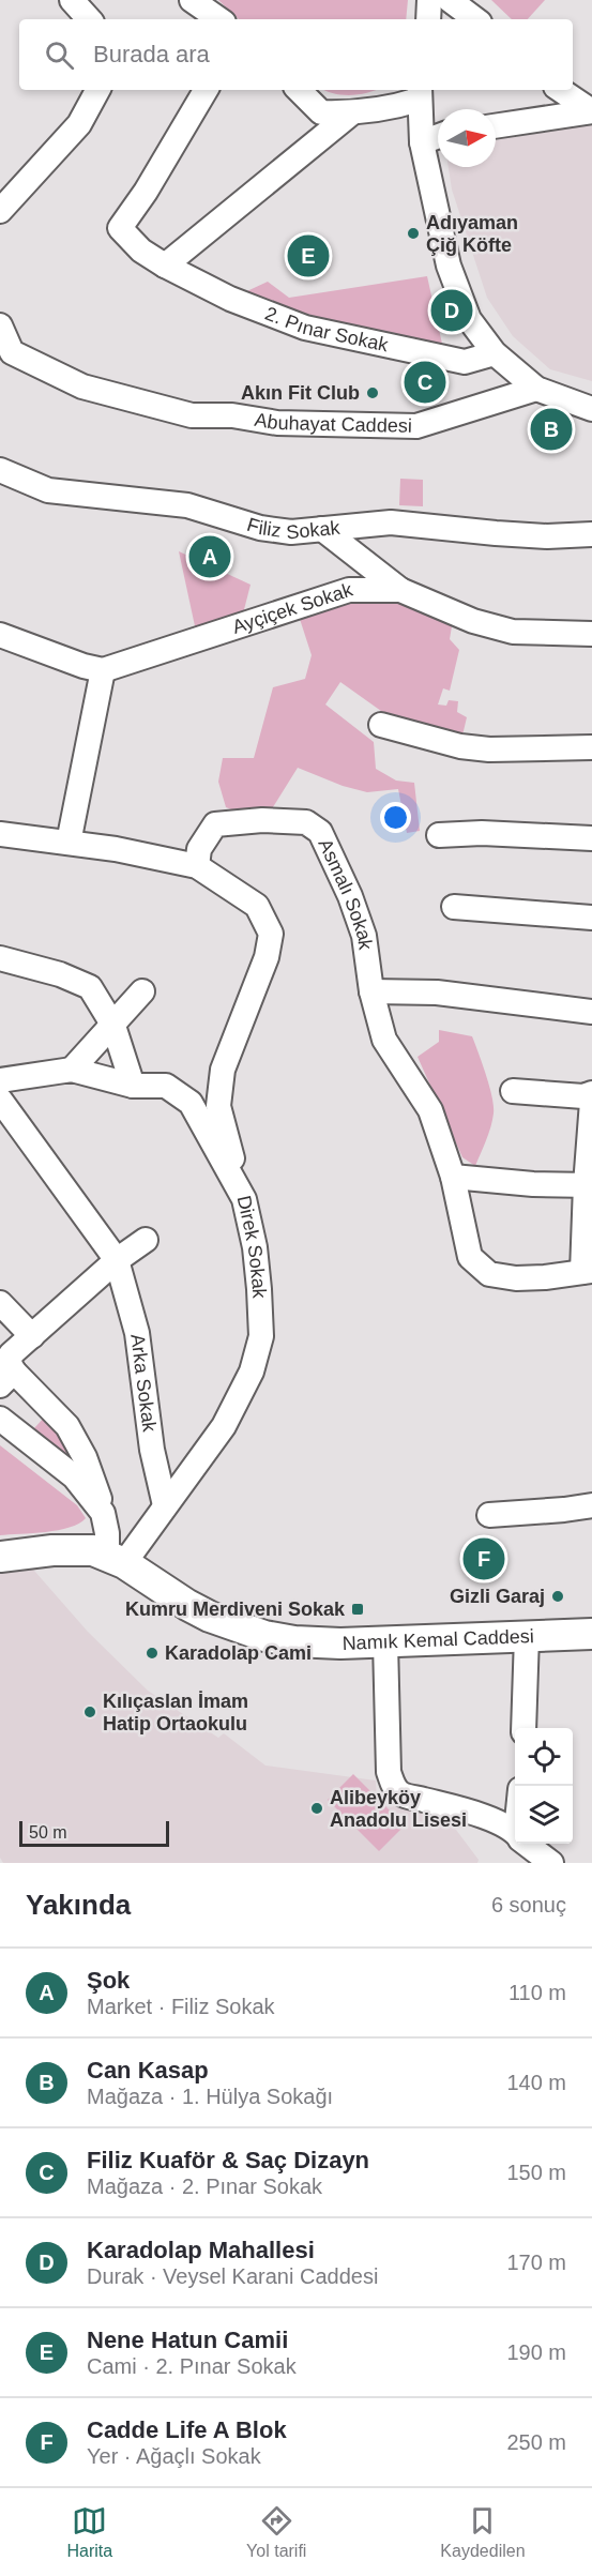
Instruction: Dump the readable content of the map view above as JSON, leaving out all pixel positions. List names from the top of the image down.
{
  "streets": {
    "main road": ["Namık Kemal Caddesi"],
    "street": [
      "2. Pınar Sokak",
      "Abuhayat Caddesi",
      "Filiz Sokak",
      "Ayçiçek Sokak",
      "Asmalı Sokak",
      "Direk Sokak",
      "Arka Sokak"
    ]
  },
  "crossings": [
    ["Direk Sokak", "Arka Sokak"],
    ["Direk Sokak", "Namık Kemal Caddesi"]
  ],
  "places": {
    "other": [
      "Adıyaman Çiğ Köfte",
      "Akın Fit Club",
      "Gizli Garaj",
      "Karadolap Cami",
      "Kılıçaslan İmam Hatip Ortaokulu",
      "Alibeyköy Anadolu Lisesi"
    ],
    "transit": ["Kumru Merdiveni Sokak"]
  },
  "scale_bar": "50 m",
  "north": "right",
  "page": {
    "search": "Burada ara",
    "pins": [
      "E",
      "D",
      "C",
      "B",
      "A",
      "F"
    ],
    "scale": "50 m",
    "heading": ["Yakında", "6 sonuç"],
    "list": [
      {
        "mark": "A",
        "name": "Şok",
        "note": "Market · Filiz Sokak",
        "value": "110 m"
      },
      {
        "mark": "B",
        "name": "Can Kasap",
        "note": "Mağaza · 1. Hülya Sokağı",
        "value": "140 m"
      },
      {
        "mark": "C",
        "name": "Filiz Kuaför & Saç Dizayn",
        "note": "Mağaza · 2. Pınar Sokak",
        "value": "150 m"
      },
      {
        "mark": "D",
        "name": "Karadolap Mahallesi",
        "note": "Durak · Veysel Karani Caddesi",
        "value": "170 m"
      },
      {
        "mark": "E",
        "name": "Nene Hatun Camii",
        "note": "Cami · 2. Pınar Sokak",
        "value": "190 m"
      },
      {
        "mark": "F",
        "name": "Cadde Life A Blok",
        "note": "Yer · Ağaçlı Sokak",
        "value": "250 m"
      }
    ],
    "nav": ["Harita", "Yol tarifi", "Kaydedilen"]
  }
}
